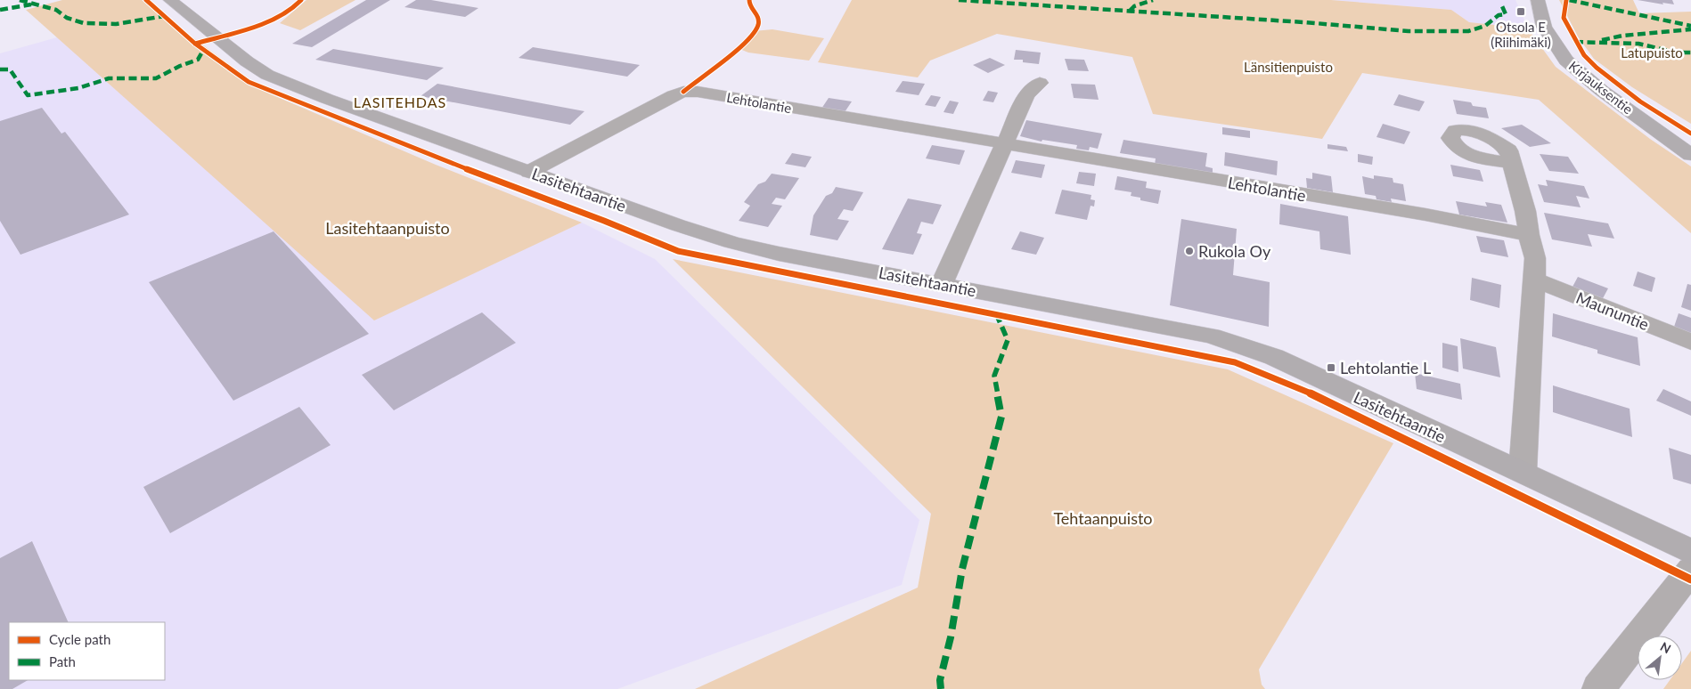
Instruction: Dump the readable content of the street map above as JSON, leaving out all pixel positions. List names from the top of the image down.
{
  "streets": {
    "street": [
      "Kirjauksentie",
      "Lehtolantie",
      "Lasitehtaantie",
      "Maununtie"
    ]
  },
  "crossings": [
    ["Lehtolantie", "Lasitehtaantie"]
  ],
  "districts": ["LASITEHDAS"],
  "parks": [
    "Latupuisto",
    "Länsitienpuisto",
    "Lasitehtaanpuisto",
    "Tehtaanpuisto"
  ],
  "places": {
    "transit": ["Otsola E (Riihimäki)", "Lehtolantie L"],
    "other": ["Rukola Oy"]
  },
  "legend": ["Cycle path", "Path"],
  "north": "top right"
}
